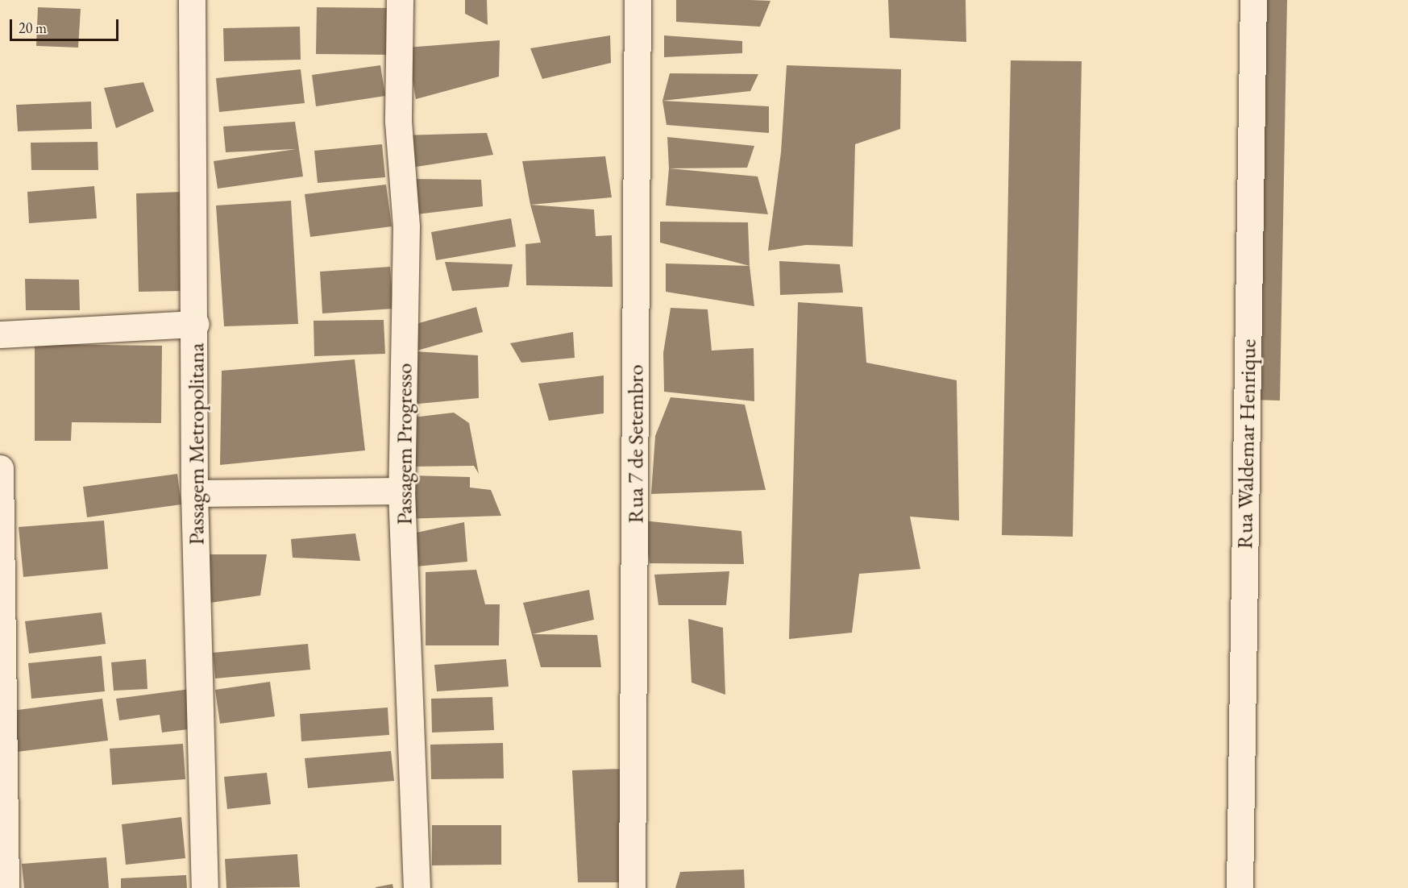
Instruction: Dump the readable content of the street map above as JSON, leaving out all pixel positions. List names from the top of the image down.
{
  "streets": {
    "street": [
      "Passagem Metropolitana",
      "Passagem Progresso",
      "Rua 7 de Setembro",
      "Rua Waldemar Henrique"
    ]
  },
  "scale_bar": "20 m"
}
